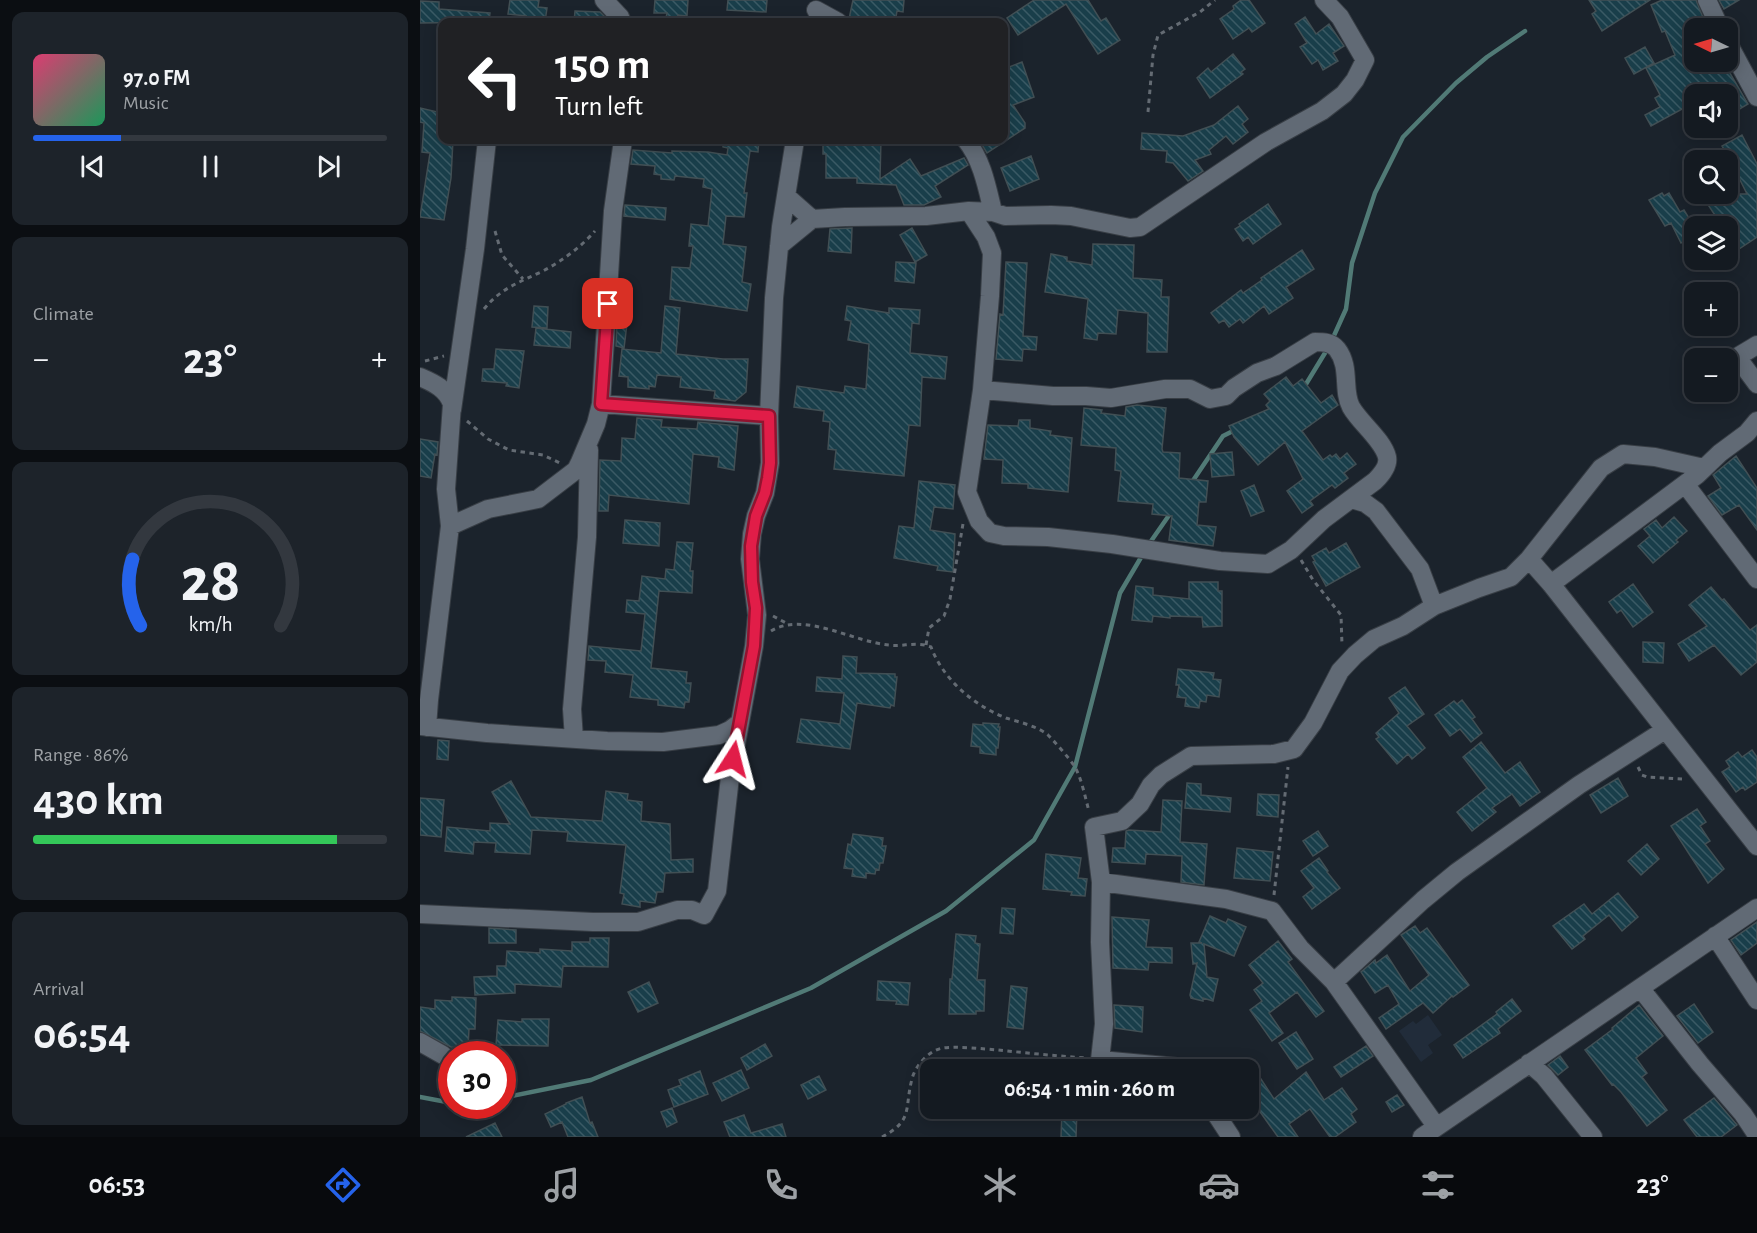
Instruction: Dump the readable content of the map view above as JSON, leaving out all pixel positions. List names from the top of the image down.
{
  "north": "left",
  "page": {
    "map_buttons": ["+", "−"],
    "turn": ["150 m", "Turn left"],
    "song": ["97.0 FM", "Music"],
    "tile": [
      "Climate",
      ["Range · 86%", "430 km"],
      ["Arrival", "06:54"]
    ],
    "heat": ["−", "23°", "+"],
    "limit": "30",
    "trip": "06:54 · 1 min · 260 m",
    "tabs": ["06:53", "23°"],
    "gauge": ["28", "km/h"]
  }
}
